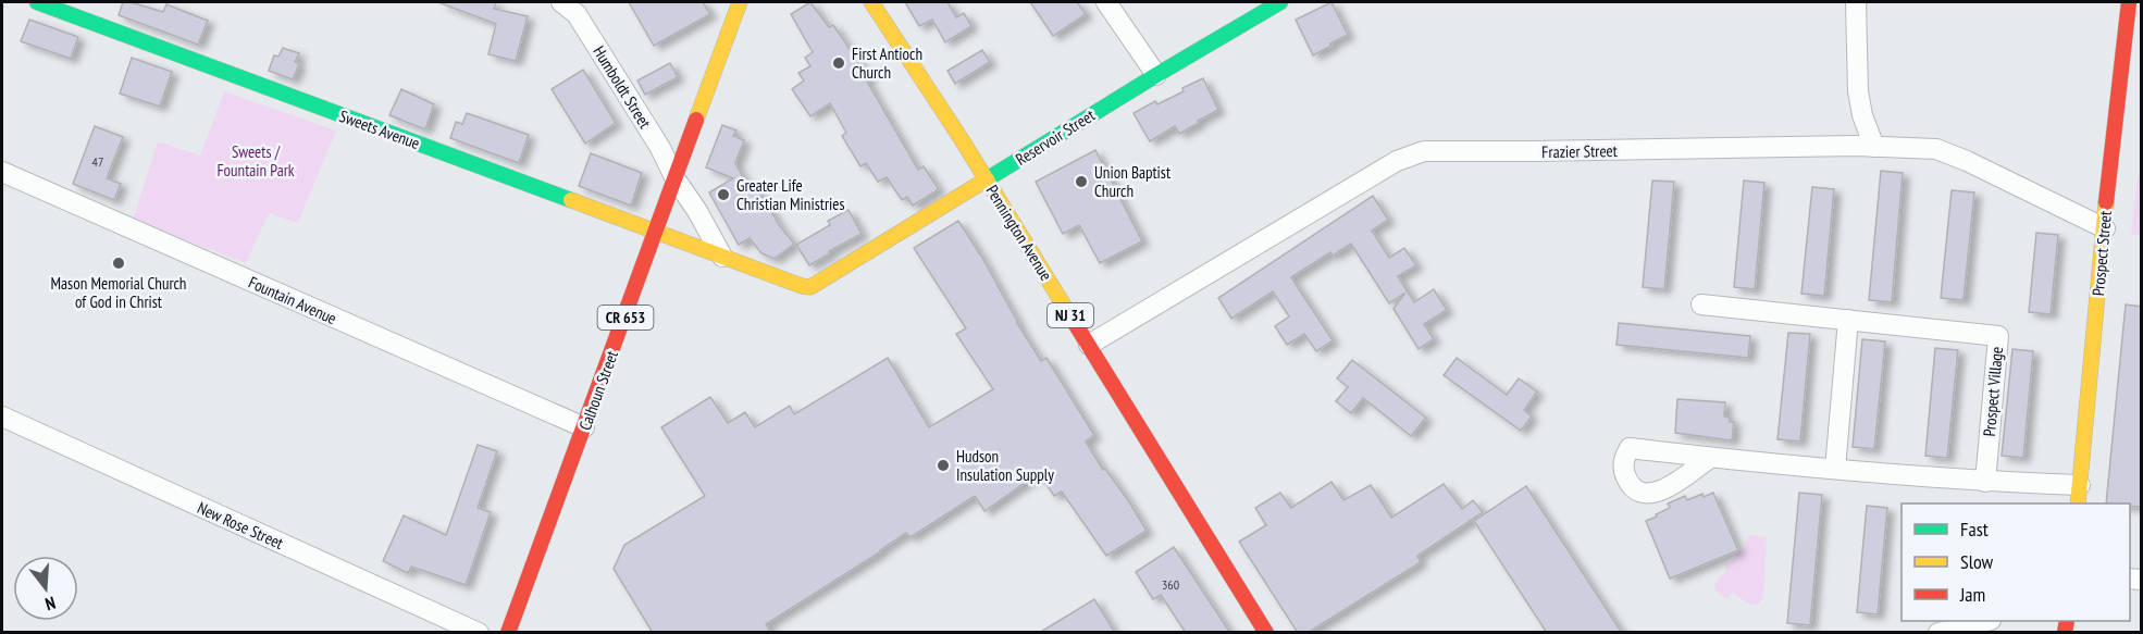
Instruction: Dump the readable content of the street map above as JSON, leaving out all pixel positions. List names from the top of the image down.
{
  "streets": {
    "street": [
      "Humboldt Street",
      "Sweets Avenue",
      "Reservoir Street",
      "Frazier Street",
      "Pennington Avenue",
      "Prospect Street",
      "Fountain Avenue",
      "NJ 31",
      "CR 653",
      "Calhoun Street",
      "Prospect Village",
      "New Rose Street"
    ]
  },
  "crossings": [
    ["Humboldt Street", "Sweets Avenue"],
    ["Humboldt Street", "Reservoir Street"],
    ["Humboldt Street", "Calhoun Street"],
    ["Sweets Avenue", "Reservoir Street"],
    ["Sweets Avenue", "Calhoun Street"],
    ["Reservoir Street", "Pennington Avenue"],
    ["Frazier Street", "Pennington Avenue"],
    ["Frazier Street", "Prospect Street"],
    ["Fountain Avenue", "Calhoun Street"]
  ],
  "parks": ["Sweets / Fountain Park"],
  "places": [
    "First Antioch Church",
    "Union Baptist Church",
    "Greater Life Christian Ministries",
    "Mason Memorial Church of God in Christ",
    "Hudson Insulation Supply"
  ],
  "house_numbers": ["47", "360"],
  "legend": ["Fast", "Slow", "Jam"],
  "north": "bottom"
}
